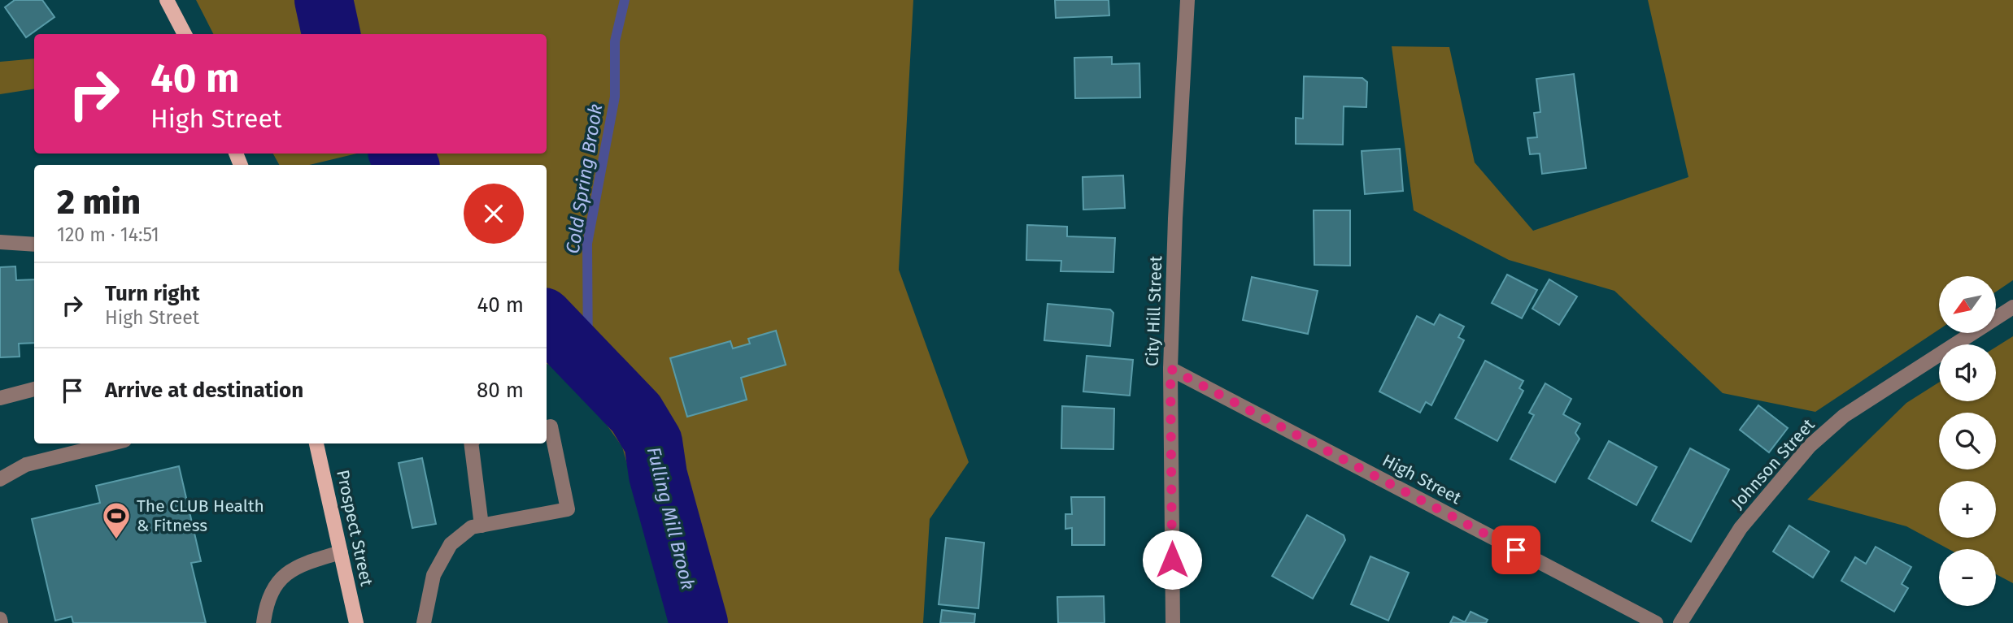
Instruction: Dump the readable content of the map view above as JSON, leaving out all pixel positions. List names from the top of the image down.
{
  "streets": {
    "main road": ["Prospect Street"],
    "street": ["City Hill Street", "Johnson Street", "High Street"]
  },
  "crossings": [
    ["City Hill Street", "High Street"]
  ],
  "water": ["Cold Spring Brook", "Fulling Mill Brook"],
  "places": {
    "sports": ["The CLUB Health & Fitness"]
  },
  "north": "bottom left",
  "page": {
    "turn": ["40 m", "High Street"],
    "heading": ["2 min", "120 m · 14:51"],
    "list": [
      {
        "name": "Turn right",
        "note": "High Street",
        "value": "40 m"
      },
      {
        "name": "Arrive at destination",
        "value": "80 m"
      }
    ],
    "map_buttons": ["+", "−"]
  }
}
